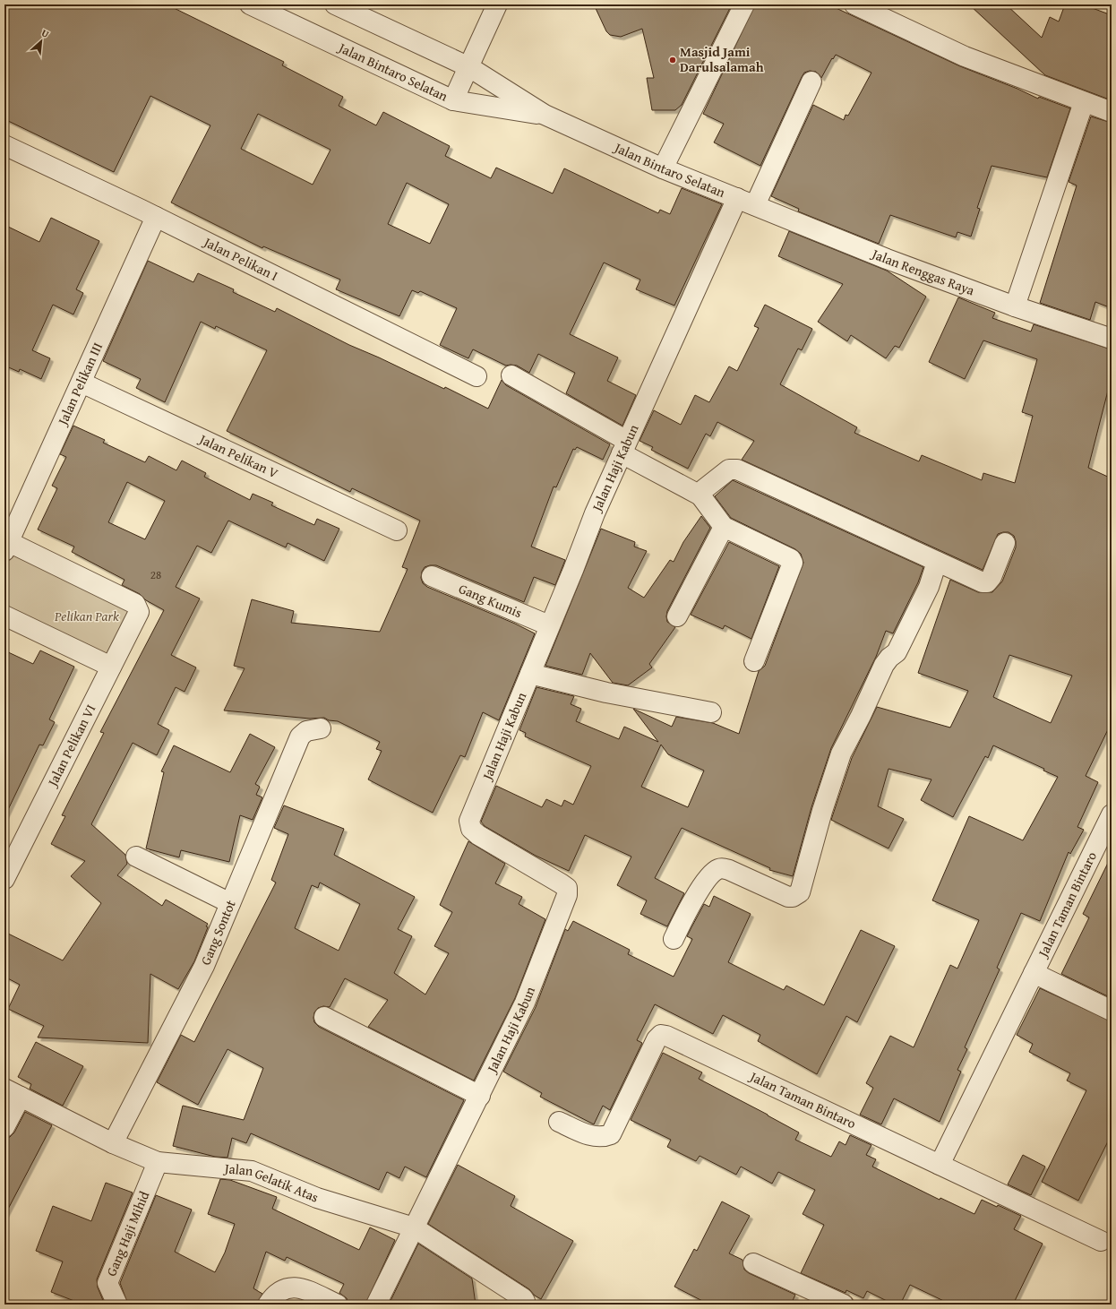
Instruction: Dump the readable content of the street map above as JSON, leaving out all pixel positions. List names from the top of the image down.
{
  "streets": {
    "street": [
      "Jalan Bintaro Selatan",
      "Jalan Pelikan I",
      "Jalan Renggas Raya",
      "Jalan Pelikan III",
      "Jalan Pelikan V",
      "Jalan Haji Kabun",
      "Gang Kumis",
      "Jalan Pelikan VI",
      "Jalan Taman Bintaro",
      "Gang Sontot",
      "Jalan Gelatik Atas",
      "Gang Haji Mihid"
    ]
  },
  "crossings": [
    ["Jalan Bintaro Selatan", "Jalan Renggas Raya"],
    ["Jalan Bintaro Selatan", "Jalan Haji Kabun"],
    ["Jalan Pelikan I", "Jalan Pelikan III"],
    ["Jalan Renggas Raya", "Jalan Haji Kabun"],
    ["Jalan Pelikan III", "Jalan Pelikan V"],
    ["Jalan Pelikan III", "Jalan Pelikan VI"],
    ["Jalan Haji Kabun", "Gang Kumis"],
    ["Jalan Haji Kabun", "Jalan Gelatik Atas"],
    ["Gang Sontot", "Jalan Gelatik Atas"],
    ["Jalan Gelatik Atas", "Gang Haji Mihid"]
  ],
  "parks": ["Pelikan Park"],
  "places": ["Masjid Jami Darulsalamah"],
  "house_numbers": ["28"],
  "north": "top right"
}
